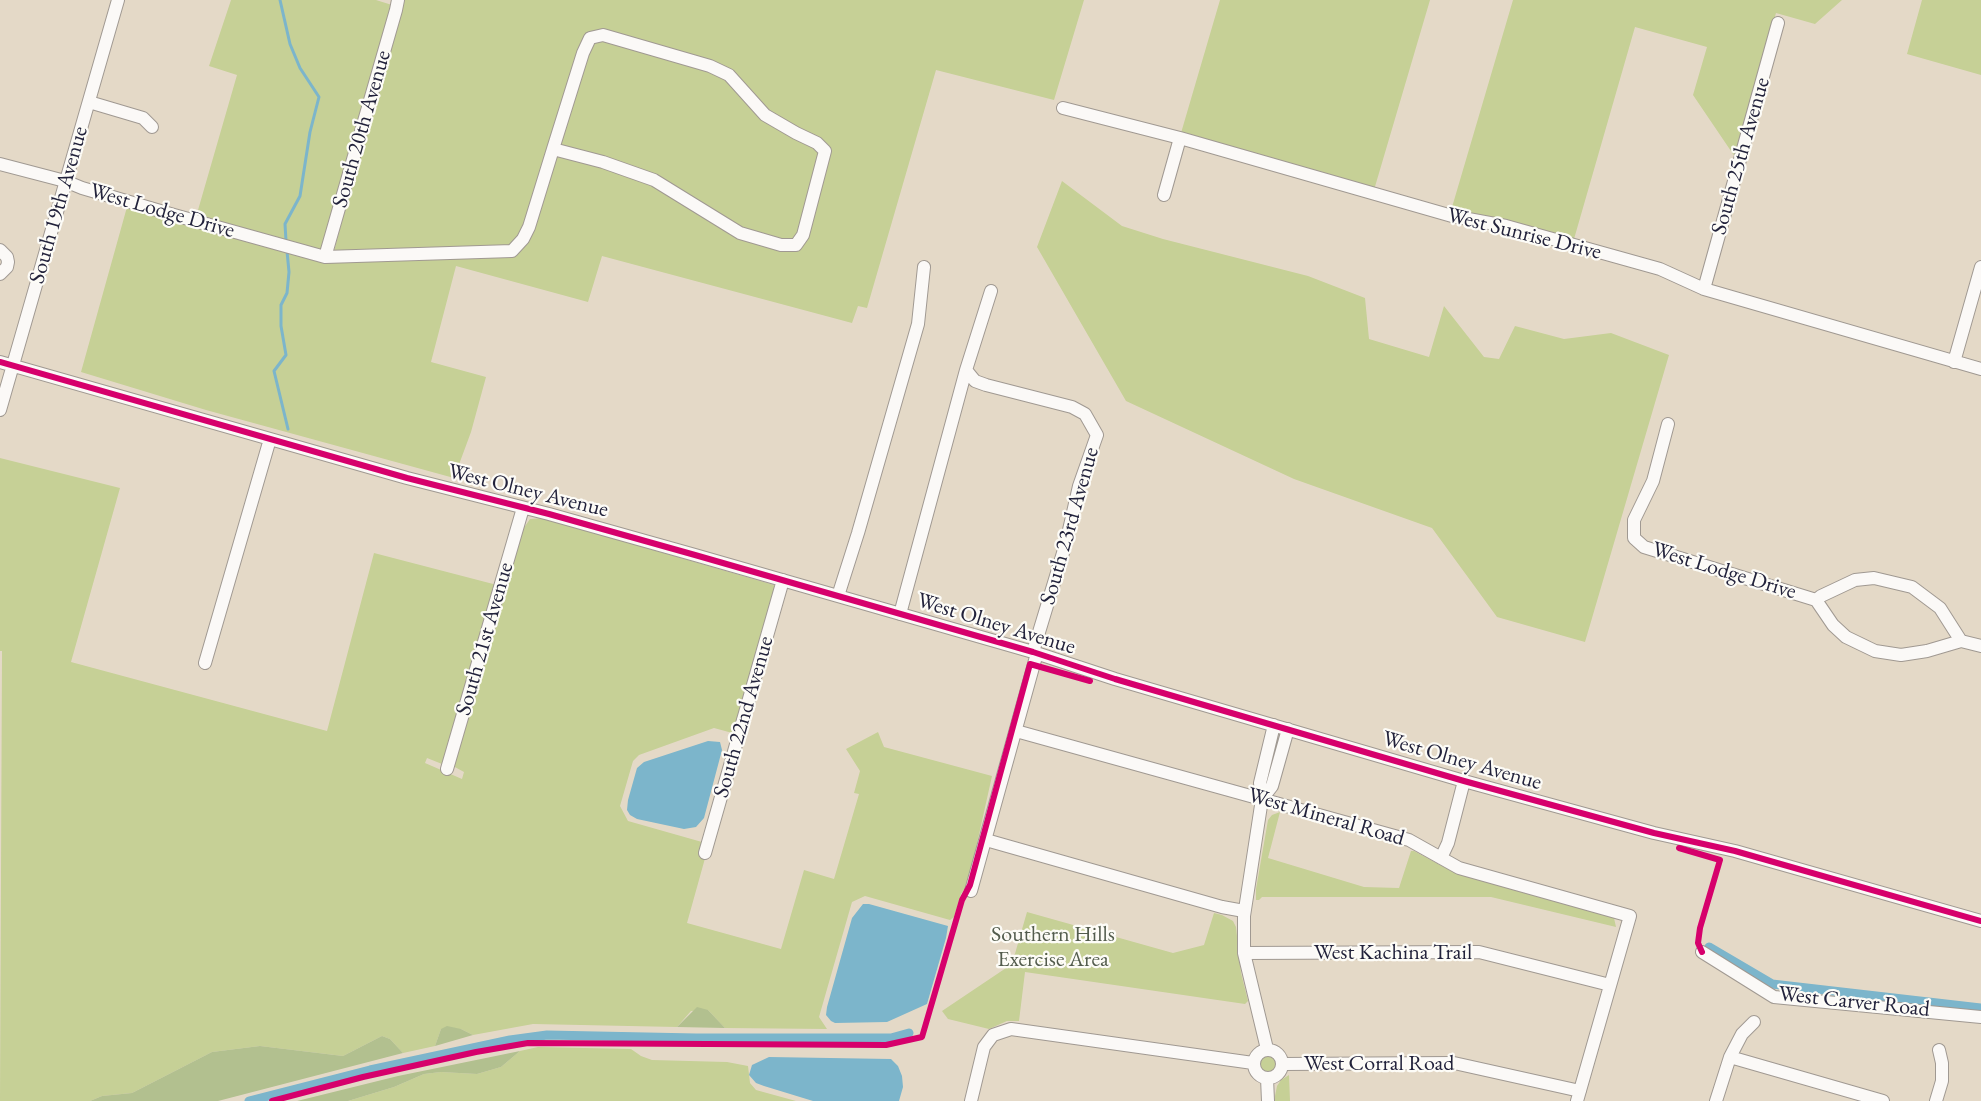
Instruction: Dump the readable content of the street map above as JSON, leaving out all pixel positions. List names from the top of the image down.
{
  "streets": {
    "street": [
      "South 20th Avenue",
      "South 25th Avenue",
      "South 19th Avenue",
      "West Lodge Drive",
      "West Sunrise Drive",
      "West Olney Avenue",
      "South 23rd Avenue",
      "South 21st Avenue",
      "South 22nd Avenue",
      "West Mineral Road",
      "West Kachina Trail",
      "West Carver Road",
      "West Corral Road"
    ]
  },
  "crossings": [
    ["South 20th Avenue", "West Lodge Drive"],
    ["South 25th Avenue", "West Sunrise Drive"],
    ["South 19th Avenue", "West Lodge Drive"],
    ["South 19th Avenue", "West Olney Avenue"],
    ["West Olney Avenue", "South 23rd Avenue"],
    ["West Olney Avenue", "South 21st Avenue"],
    ["West Olney Avenue", "South 22nd Avenue"],
    ["South 23rd Avenue", "West Mineral Road"],
    ["West Mineral Road", "West Kachina Trail"]
  ],
  "parks": ["Southern Hills Exercise Area"]
}
